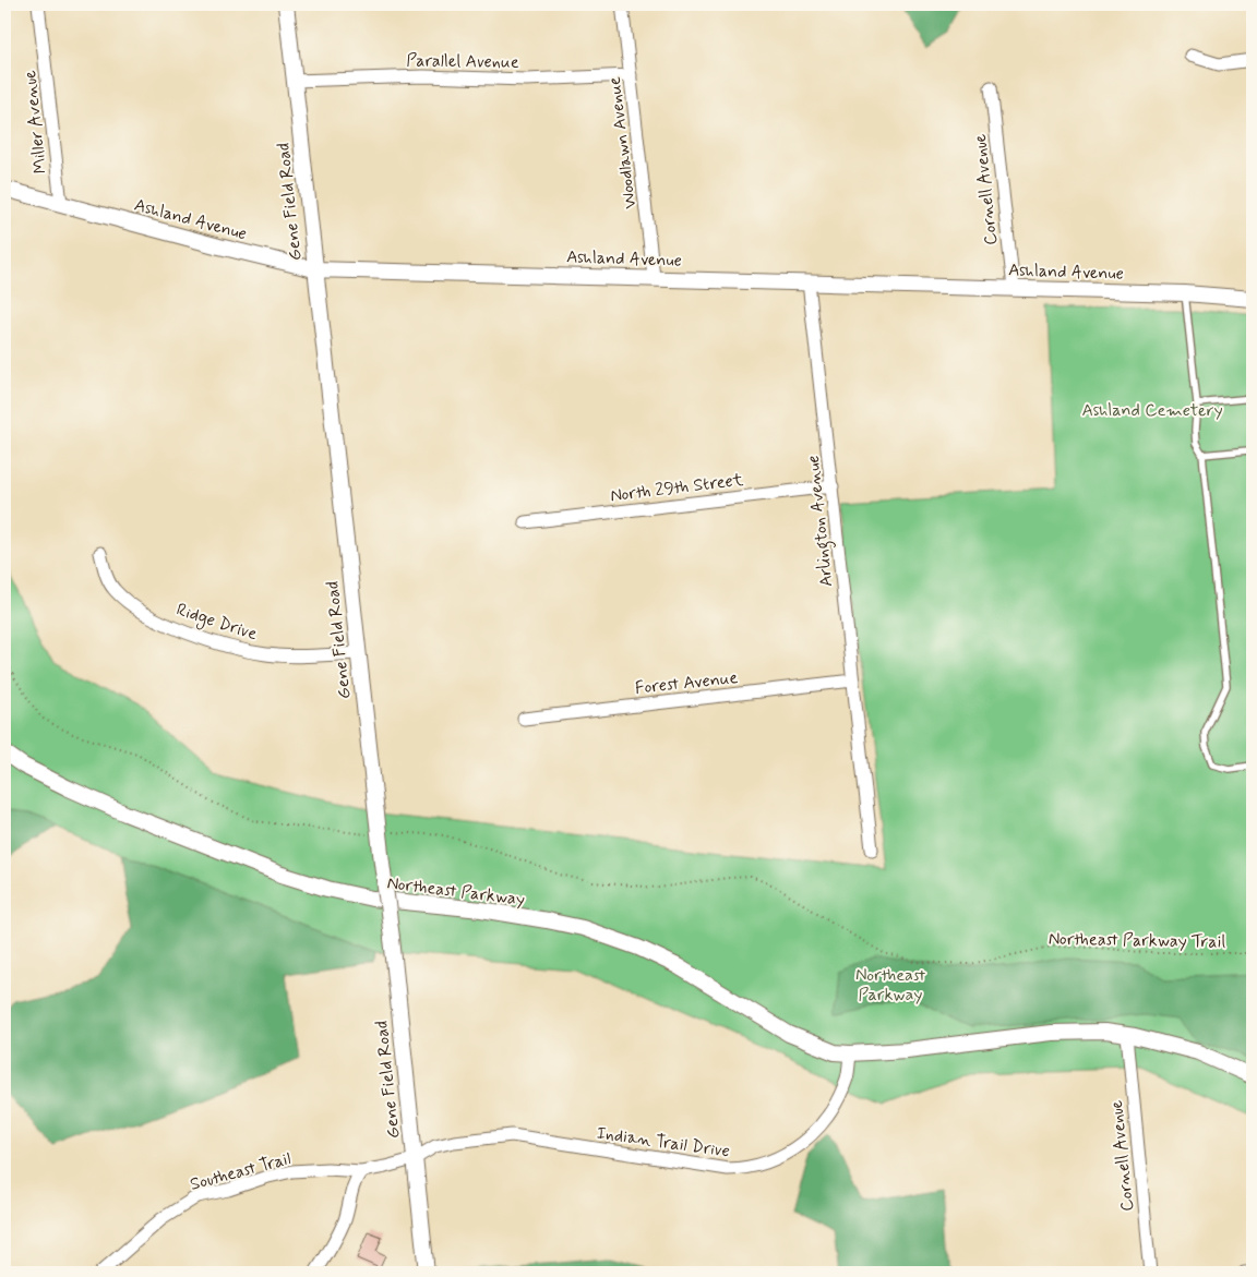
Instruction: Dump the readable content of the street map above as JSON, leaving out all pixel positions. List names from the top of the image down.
{
  "streets": {
    "street": [
      "Parallel Avenue",
      "Miller Avenue",
      "Woodlawn Avenue",
      "Cornell Avenue",
      "Gene Field Road",
      "Ashland Avenue",
      "North 29th Street",
      "Arlington Avenue",
      "Ridge Drive",
      "Forest Avenue",
      "Northeast Parkway",
      "Indian Trail Drive",
      "Southeast Trail"
    ],
    "path": ["Northeast Parkway Trail"]
  },
  "crossings": [
    ["Parallel Avenue", "Woodlawn Avenue"],
    ["Parallel Avenue", "Gene Field Road"],
    ["Miller Avenue", "Ashland Avenue"],
    ["Woodlawn Avenue", "Ashland Avenue"],
    ["Cornell Avenue", "Ashland Avenue"],
    ["Cornell Avenue", "Northeast Parkway"],
    ["Gene Field Road", "Ashland Avenue"],
    ["Gene Field Road", "Ridge Drive"],
    ["Gene Field Road", "Northeast Parkway Trail"],
    ["Gene Field Road", "Indian Trail Drive"],
    ["Gene Field Road", "Southeast Trail"],
    ["Ashland Avenue", "Arlington Avenue"],
    ["North 29th Street", "Arlington Avenue"],
    ["Arlington Avenue", "Forest Avenue"],
    ["Northeast Parkway", "Indian Trail Drive"],
    ["Indian Trail Drive", "Southeast Trail"]
  ],
  "parks": ["Ashland Cemetery", "Northeast Parkway"]
}
